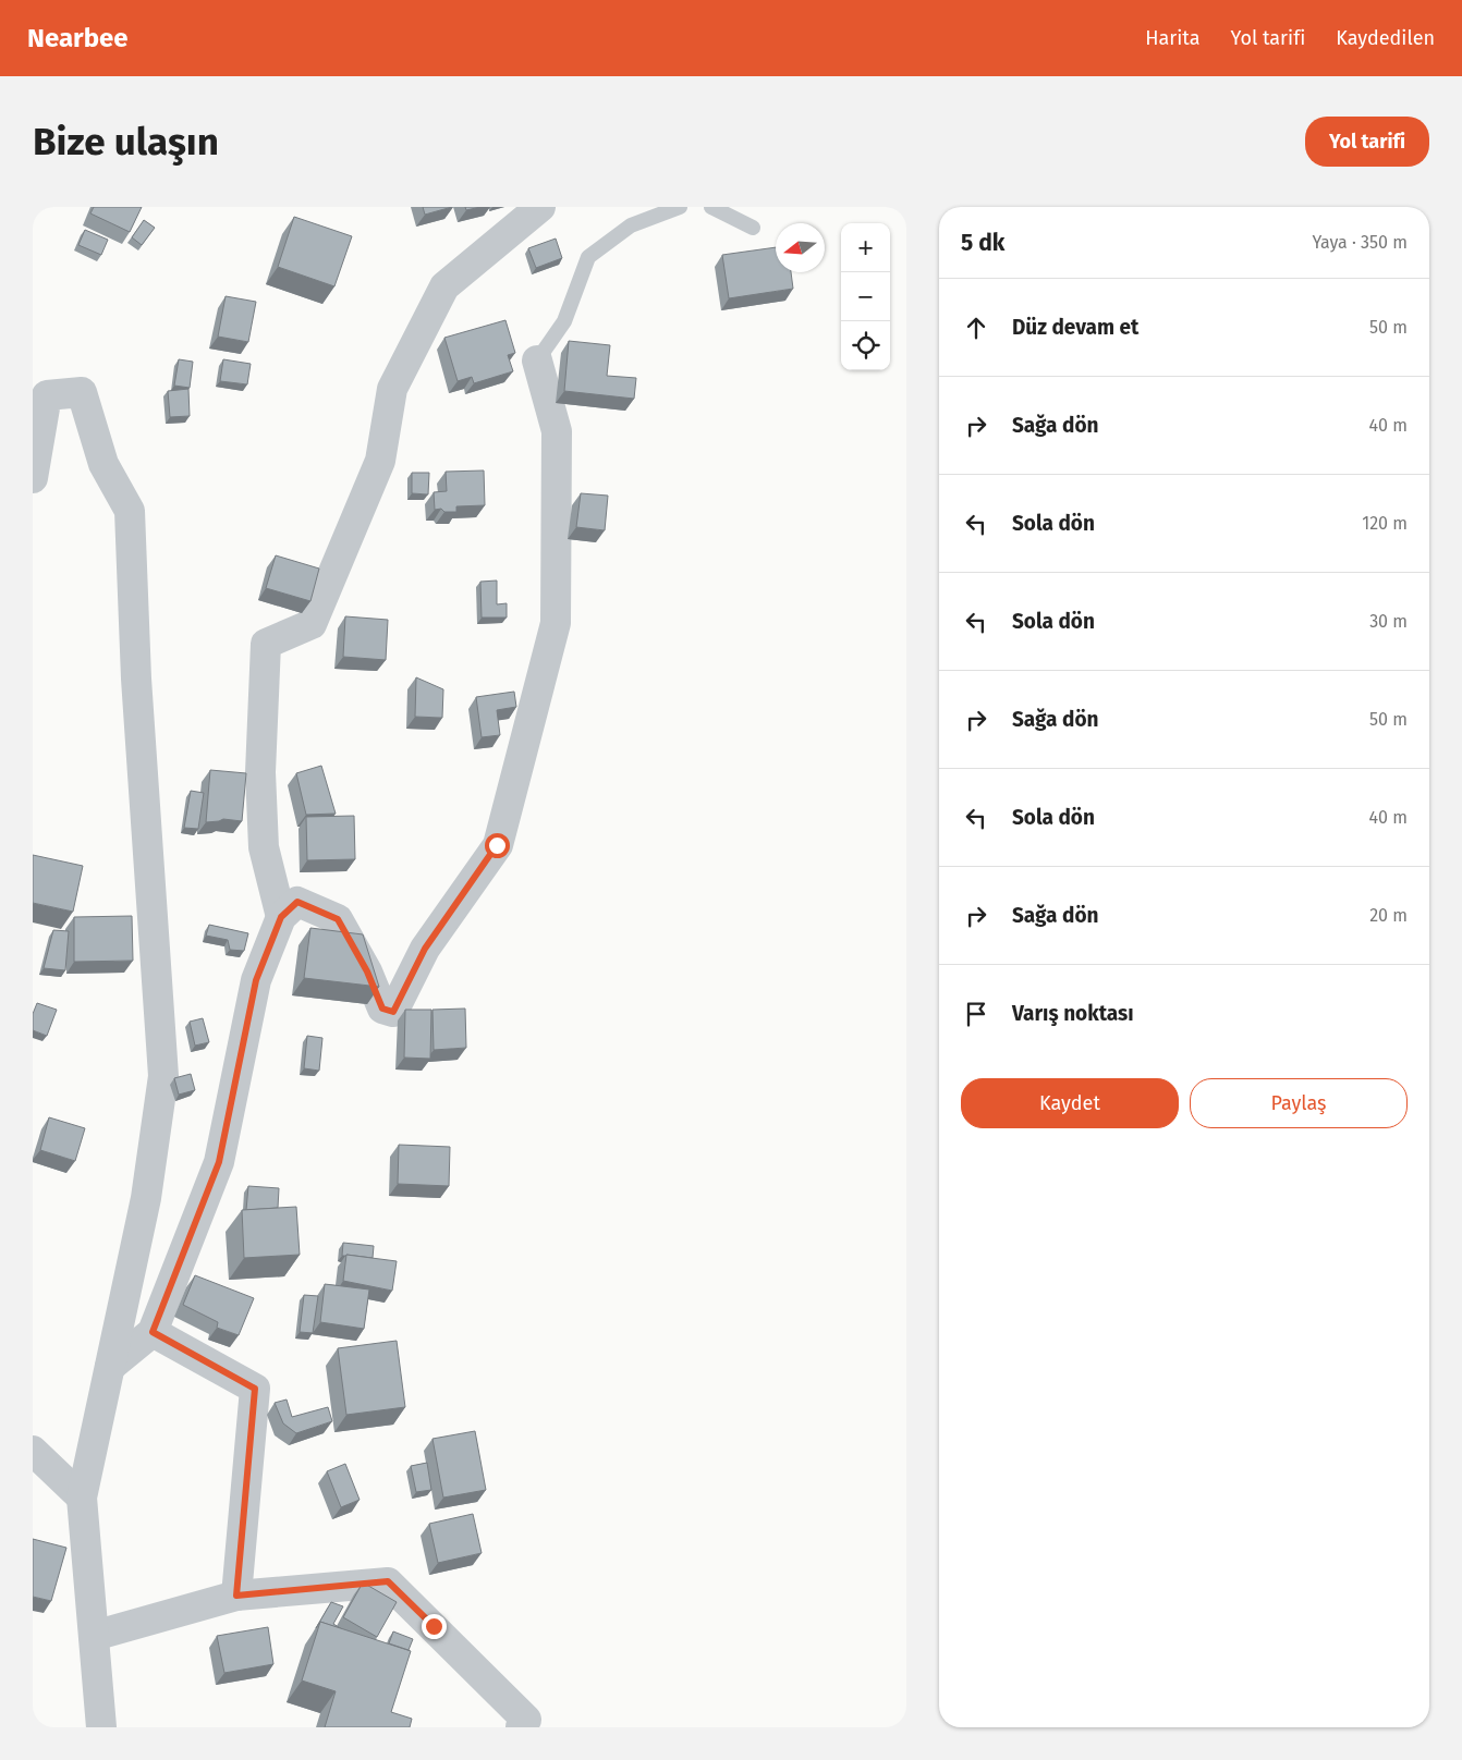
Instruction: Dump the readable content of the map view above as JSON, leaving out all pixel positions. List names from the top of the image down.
{
  "north": "left",
  "page": {
    "header": "Nearbee",
    "nav": ["Harita", "Yol tarifi", "Kaydedilen"],
    "buttons": [
      "Yol tarifi",
      ["Kaydet", "Paylaş"]
    ],
    "title": "Bize ulaşın",
    "heading": ["5 dk", "Yaya · 350 m"],
    "map_buttons": ["+", "−"],
    "list": [
      ["Düz devam et", "50 m"],
      ["Sağa dön", "40 m"],
      ["Sola dön", "120 m"],
      ["Sola dön", "30 m"],
      ["Sağa dön", "50 m"],
      ["Sola dön", "40 m"],
      ["Sağa dön", "20 m"],
      "Varış noktası"
    ]
  }
}
